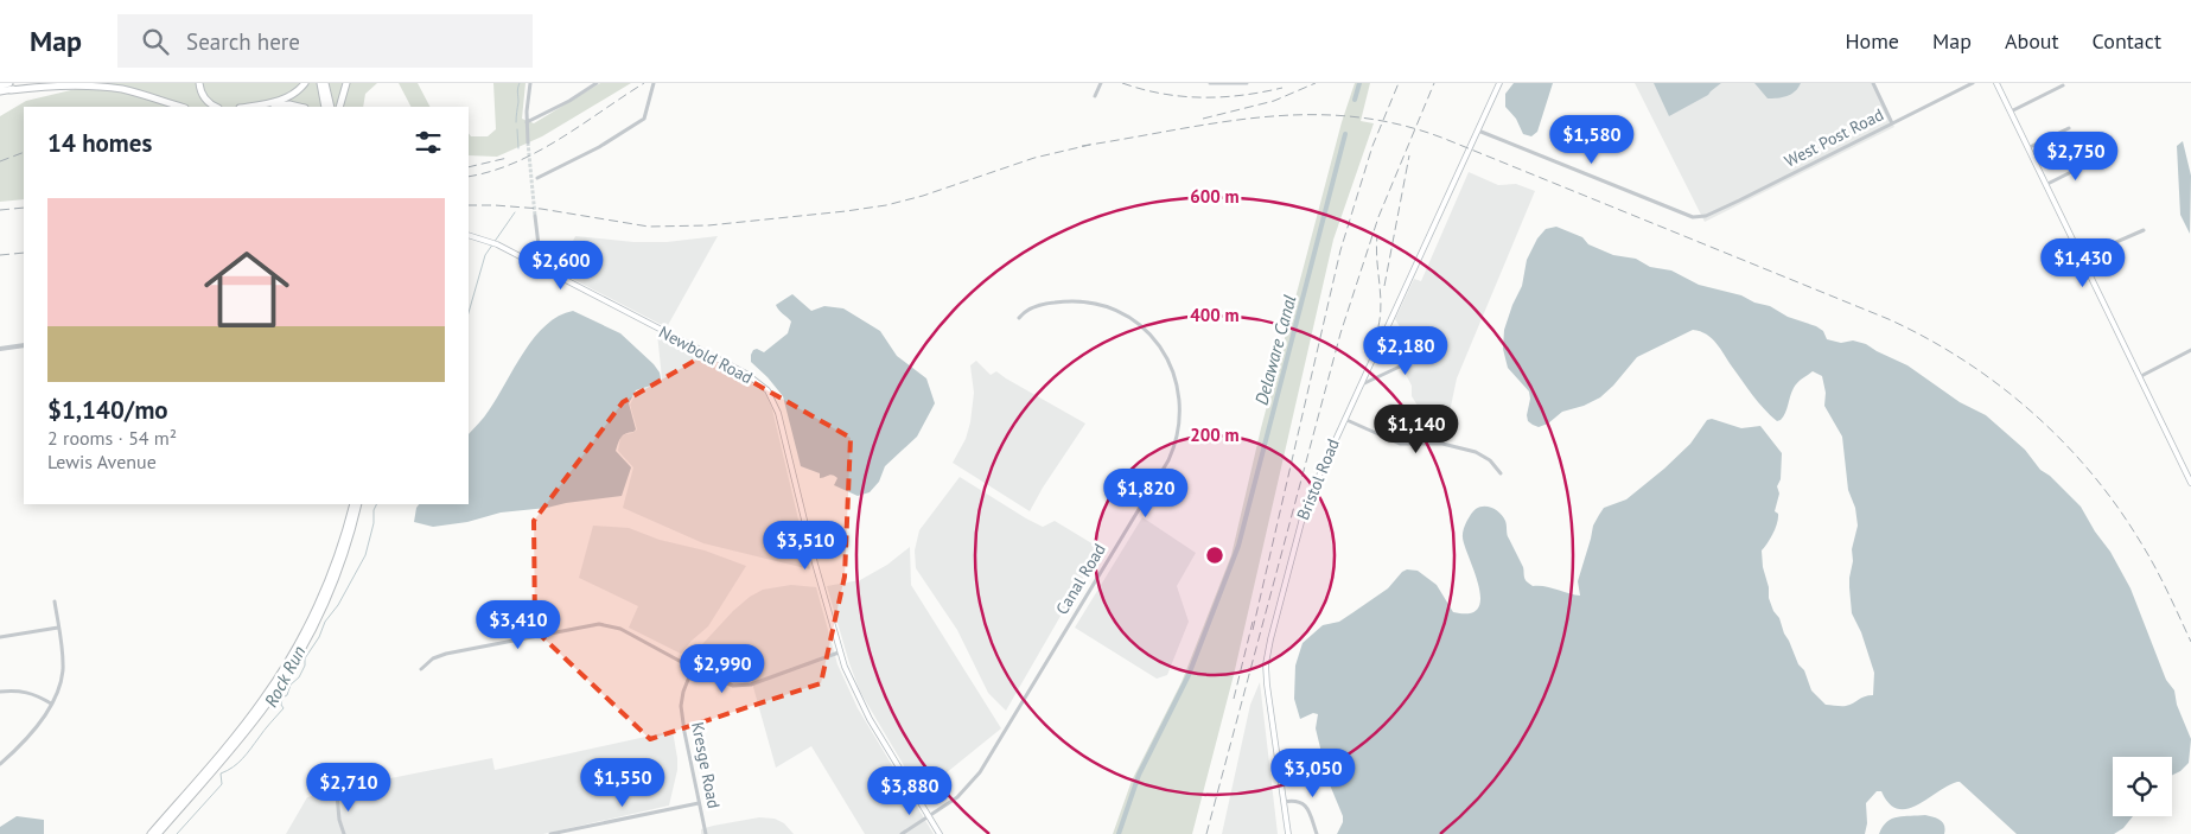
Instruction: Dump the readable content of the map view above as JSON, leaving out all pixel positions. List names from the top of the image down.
{
  "streets": {
    "main road": ["Newbold Road", "Bristol Road"],
    "street": ["West Post Road", "Canal Road", "Kresge Road"]
  },
  "crossings": [
    ["West Post Road", "Bristol Road"],
    ["Newbold Road", "Canal Road"]
  ],
  "water": ["Delaware Canal", "Rock Run"],
  "page": {
    "header": "Map",
    "search": "Search here",
    "nav": [
      "Home",
      "Map",
      "About",
      "Contact"
    ],
    "heading": "14 homes",
    "price": [
      "$1,580",
      "$2,750",
      "$1,430",
      "$2,600",
      "$2,180",
      "$1,140",
      "$1,820",
      "$3,510",
      "$3,410",
      "$2,990",
      "$3,050",
      "$1,550",
      "$2,710",
      "$3,880"
    ],
    "list": [
      {
        "name": "$1,140/mo",
        "note": "2 rooms · 54 m² · Lewis Avenue"
      }
    ]
  },
  "rings": ["600 m", "400 m", "200 m"]
}
